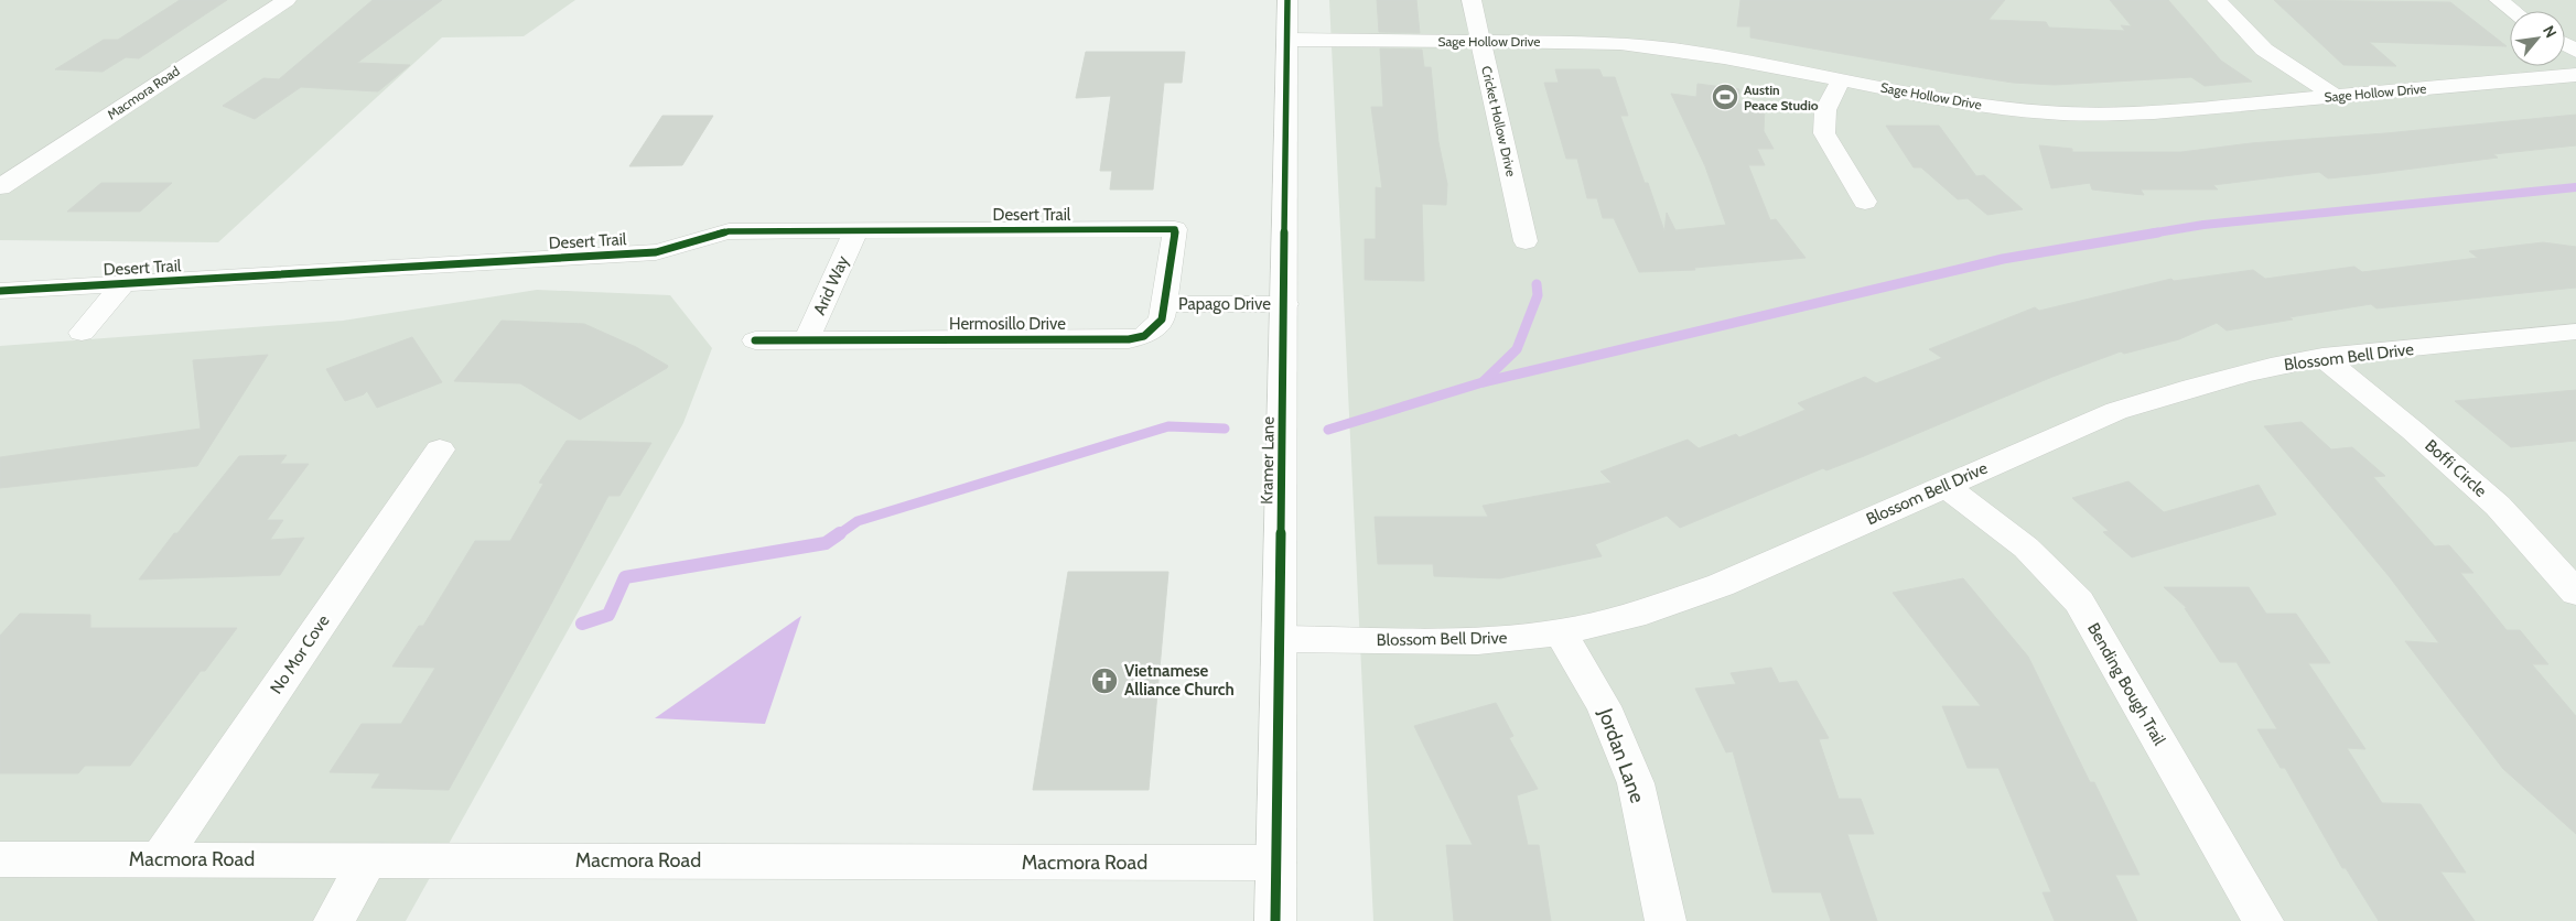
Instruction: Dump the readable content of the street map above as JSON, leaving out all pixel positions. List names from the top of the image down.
{
  "streets": {
    "street": [
      "Sage Hollow Drive",
      "Macmora Road",
      "Cricket Hollow Drive",
      "Desert Trail",
      "Arid Way",
      "Papago Drive",
      "Hermosillo Drive",
      "Blossom Bell Drive",
      "Kramer Lane",
      "Boffi Circle",
      "No Mor Cove",
      "Bending Bough Trail",
      "Jordan Lane"
    ]
  },
  "crossings": [
    ["Sage Hollow Drive", "Cricket Hollow Drive"],
    ["Sage Hollow Drive", "Kramer Lane"],
    ["Macmora Road", "Kramer Lane"],
    ["Macmora Road", "No Mor Cove"],
    ["Desert Trail", "Arid Way"],
    ["Desert Trail", "Hermosillo Drive"],
    ["Arid Way", "Hermosillo Drive"],
    ["Papago Drive", "Hermosillo Drive"],
    ["Papago Drive", "Kramer Lane"],
    ["Blossom Bell Drive", "Kramer Lane"],
    ["Blossom Bell Drive", "Boffi Circle"],
    ["Blossom Bell Drive", "Bending Bough Trail"],
    ["Blossom Bell Drive", "Jordan Lane"]
  ],
  "places": {
    "sports": ["Austin Peace Studio"],
    "church": ["Vietnamese Alliance Church"]
  },
  "north": "top right"
}
